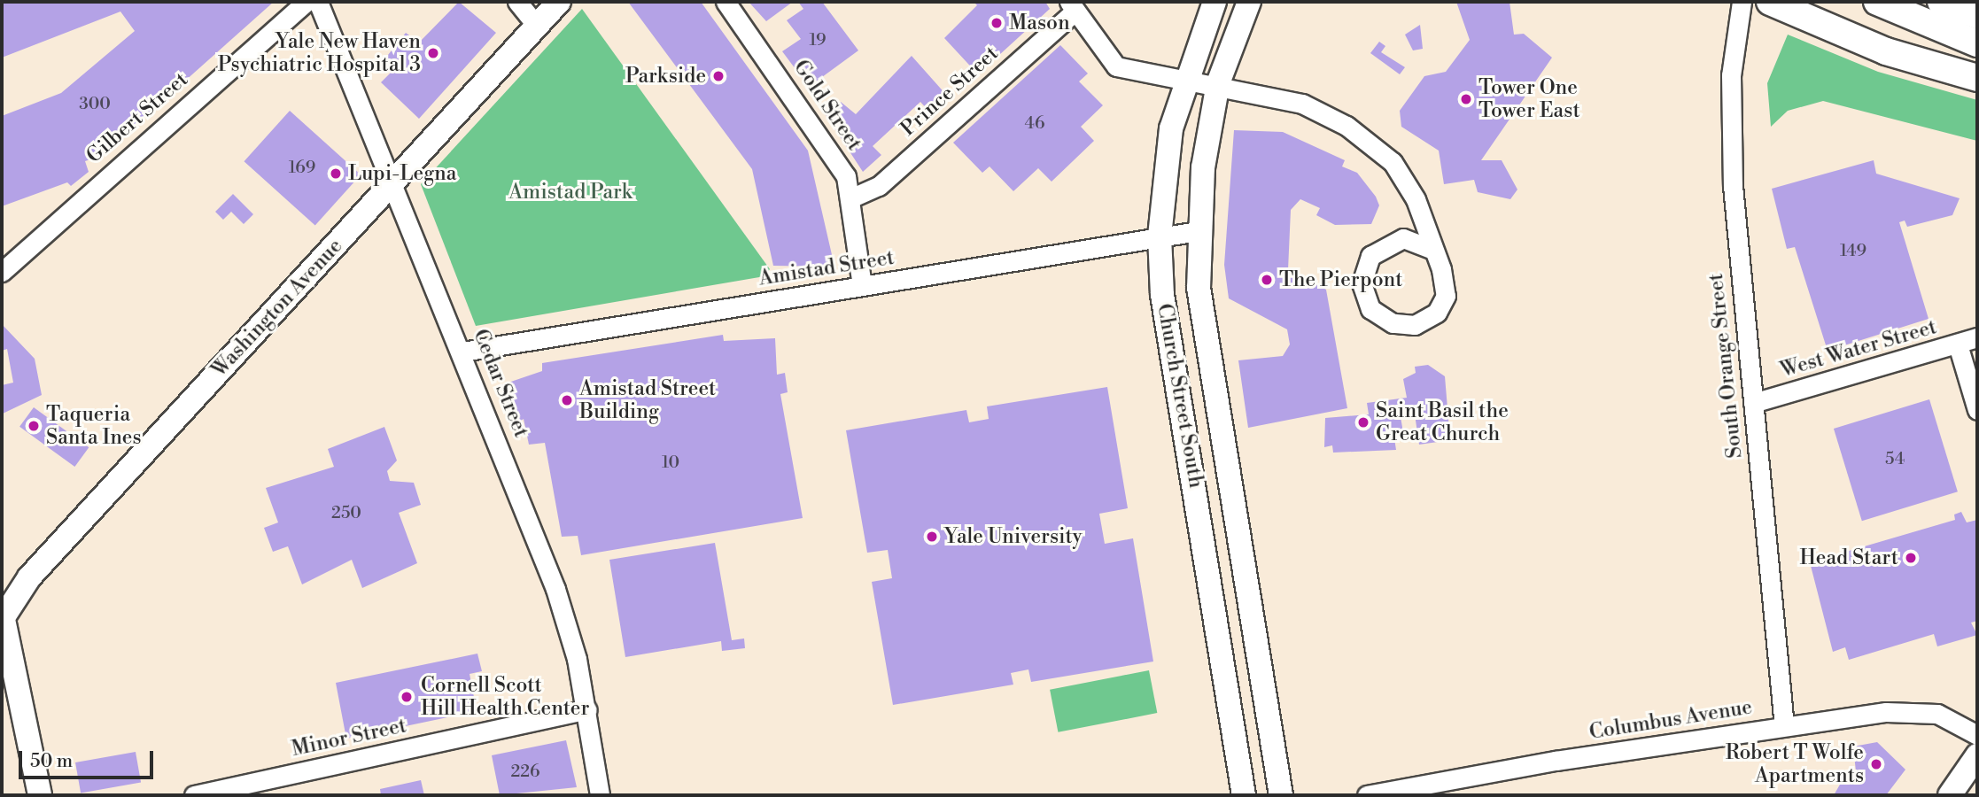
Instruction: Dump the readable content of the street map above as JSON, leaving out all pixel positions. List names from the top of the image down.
{
  "streets": {
    "main road": ["Washington Avenue", "Church Street South"],
    "street": [
      "Prince Street",
      "Gold Street",
      "Gilbert Street",
      "Amistad Street",
      "West Water Street",
      "South Orange Street",
      "Cedar Street",
      "Columbus Avenue",
      "Minor Street"
    ]
  },
  "crossings": [
    ["Prince Street", "Gold Street"],
    ["Gold Street", "Amistad Street"],
    ["Amistad Street", "Cedar Street"],
    ["Amistad Street", "Church Street South"],
    ["Washington Avenue", "Cedar Street"],
    ["West Water Street", "South Orange Street"],
    ["South Orange Street", "Columbus Avenue"],
    ["Cedar Street", "Minor Street"]
  ],
  "parks": ["Amistad Park"],
  "places": [
    "Mason",
    "Yale New Haven Psychiatric Hospital 3",
    "Parkside",
    "Tower One Tower East",
    "Lupi-Legna",
    "The Pierpont",
    "Amistad Street Building",
    "Saint Basil the Great Church",
    "Taqueria Santa Ines",
    "Yale University",
    "Head Start",
    "Cornell Scott Hill Health Center",
    "Robert T Wolfe Apartments"
  ],
  "house_numbers": [
    "19",
    "300",
    "46",
    "169",
    "149",
    "54",
    "10",
    "250",
    "226"
  ],
  "scale_bar": "50 m"
}
